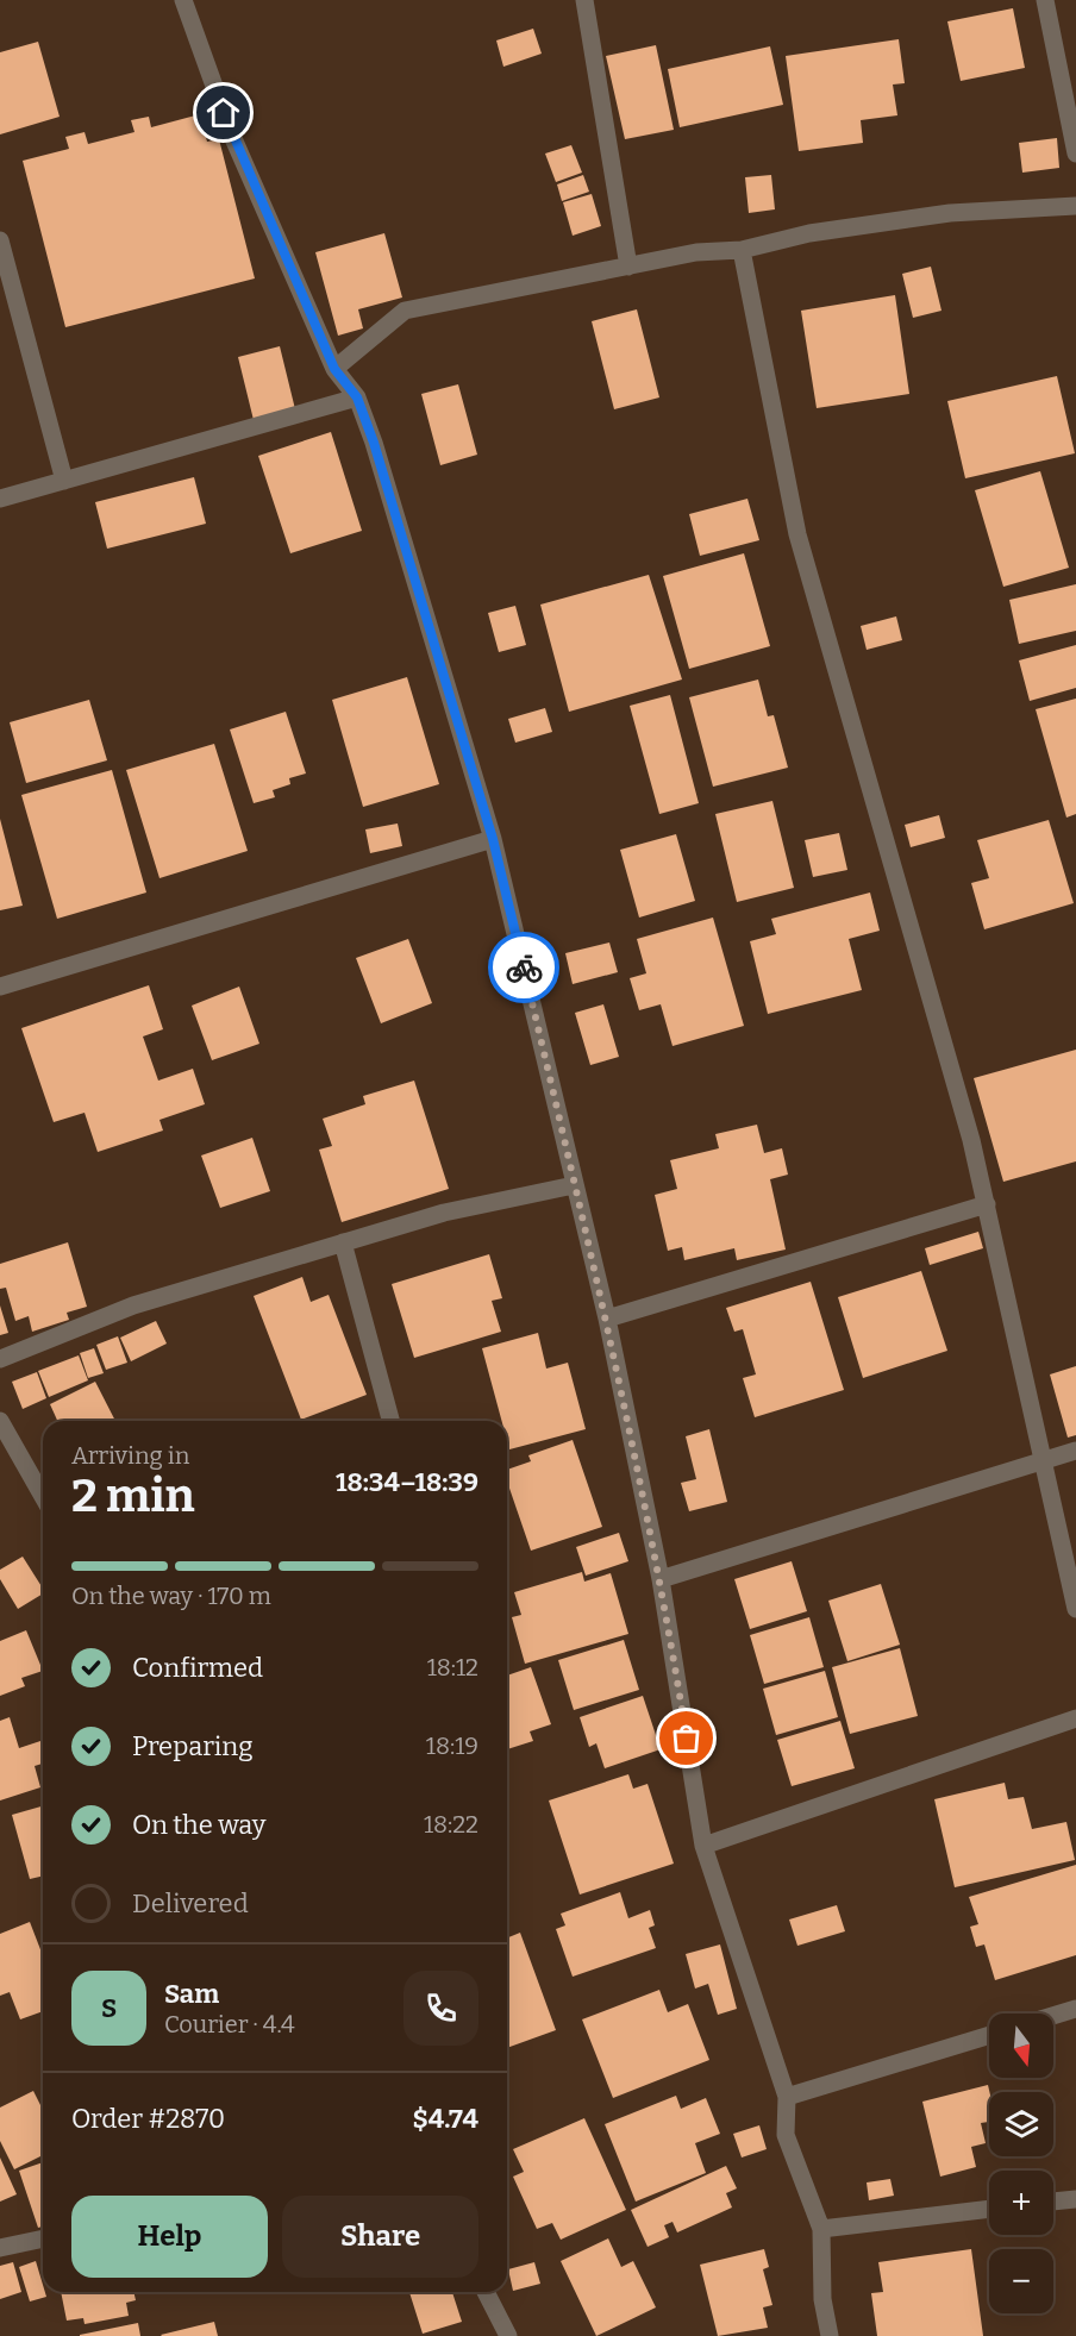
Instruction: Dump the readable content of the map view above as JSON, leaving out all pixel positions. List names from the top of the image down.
{
  "north": "bottom",
  "page": {
    "heading": ["2 min", "Arriving in", "18:34–18:39"],
    "panel": [
      "Sam",
      "Courier · 4.4",
      "Order #2870",
      "$4.74"
    ],
    "bar": "On the way · 170 m",
    "list": [
      ["Confirmed", "18:12"],
      ["Preparing", "18:19"],
      ["On the way", "18:22"],
      "Delivered"
    ],
    "round": "S",
    "map_buttons": ["+", "−"],
    "buttons": ["Help", "Share"]
  }
}
